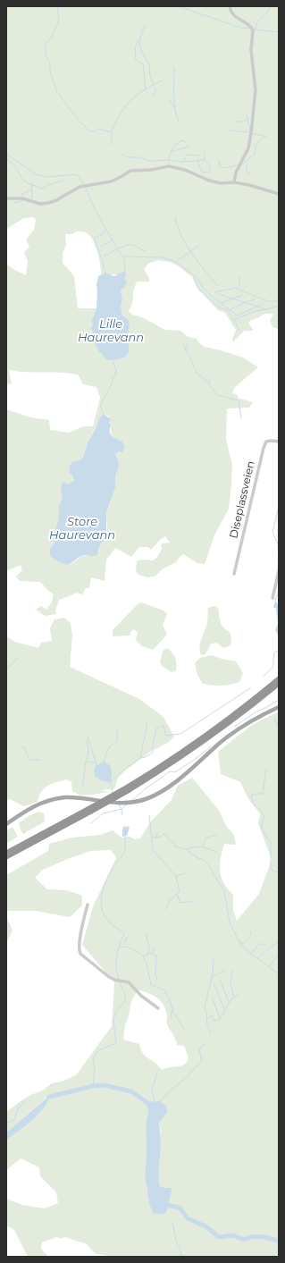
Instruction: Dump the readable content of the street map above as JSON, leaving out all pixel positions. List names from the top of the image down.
{
  "streets": {
    "street": ["Diseplassveien"]
  },
  "water": ["Lille Haurevann", "Store Haurevann"]
}
